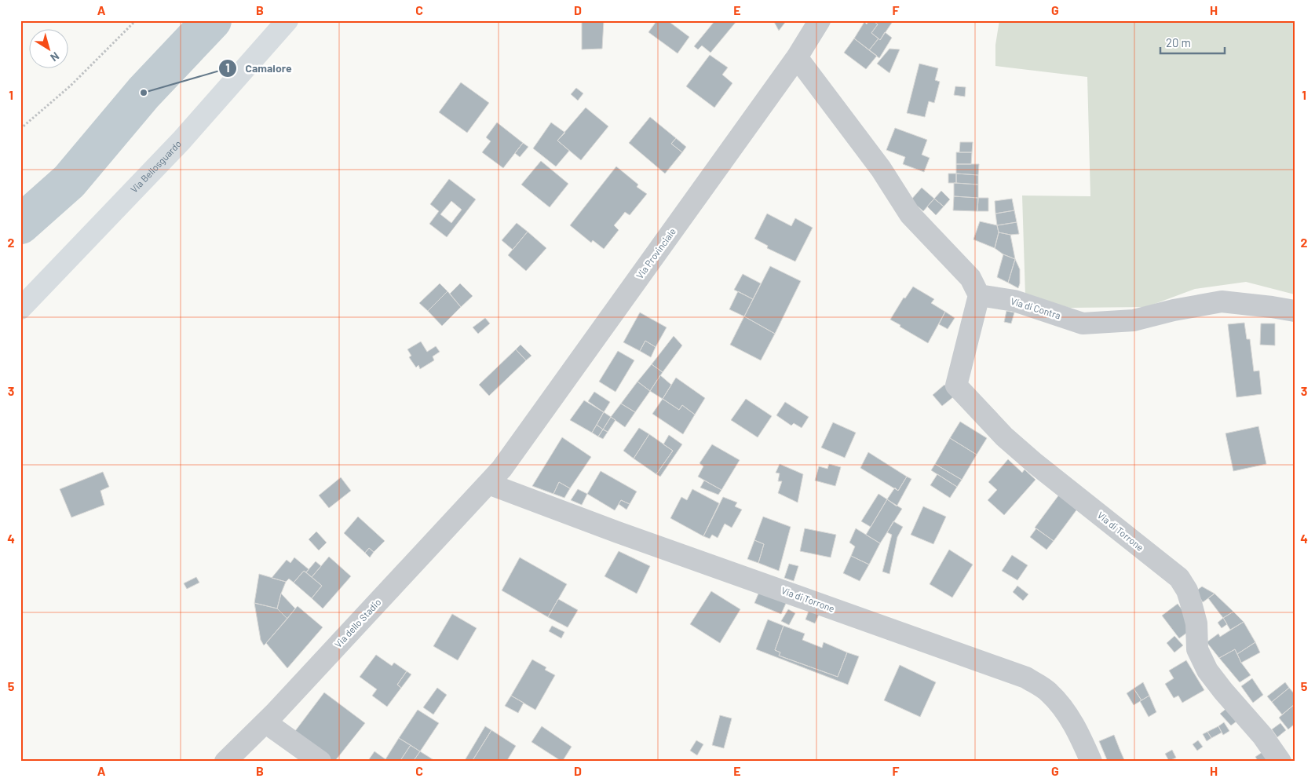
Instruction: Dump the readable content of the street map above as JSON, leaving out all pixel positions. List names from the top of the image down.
{
  "streets": {
    "main road": ["Via Bellosguardo"],
    "street": [
      "Via Provinciale",
      "Via di Contra",
      "Via di Torrone",
      "Via dello Stadio"
    ]
  },
  "crossings": [
    ["Via Provinciale", "Via di Torrone"],
    ["Via Provinciale", "Via dello Stadio"],
    ["Via di Contra", "Via di Torrone"],
    ["Via di Torrone", "Via dello Stadio"]
  ],
  "places": ["Camaiore"],
  "scale_bar": "20 m",
  "north": "bottom right",
  "grid": {
    "columns": [
      "A",
      "B",
      "C",
      "D",
      "E",
      "F",
      "G",
      "H"
    ],
    "rows": [
      "1",
      "2",
      "3",
      "4",
      "5"
    ]
  }
}
